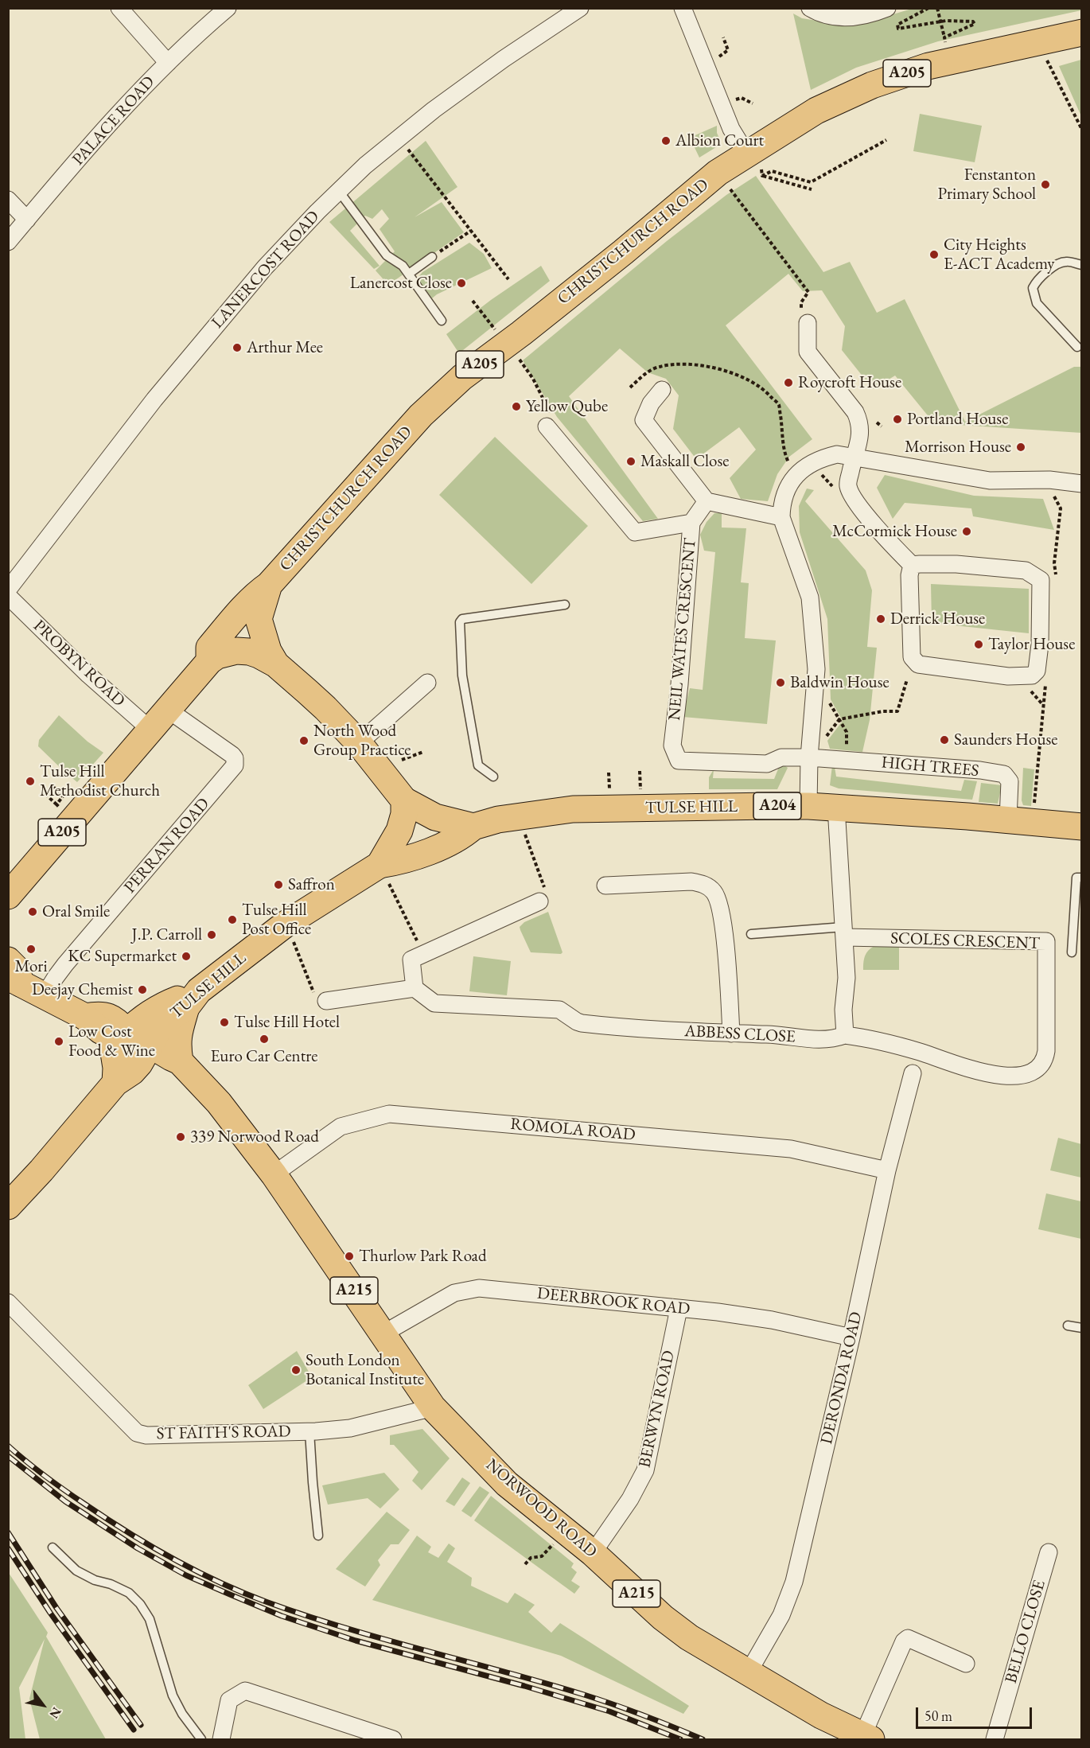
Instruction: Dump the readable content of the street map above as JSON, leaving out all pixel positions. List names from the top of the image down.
{
  "streets": {
    "main road": [
      "A205",
      "CHRISTCHURCH ROAD",
      "A204",
      "TULSE HILL",
      "A215",
      "NORWOOD ROAD"
    ],
    "street": [
      "PALACE ROAD",
      "LANERCOST ROAD",
      "NEIL WATES CRESCENT",
      "PROBYN ROAD",
      "HIGH TREES",
      "PERRAN ROAD",
      "SCOLES CRESCENT",
      "ABBESS CLOSE",
      "ROMOLA ROAD",
      "DEERBROOK ROAD",
      "DERONDA ROAD",
      "BERWYN ROAD",
      "ST FAITH'S ROAD",
      "BELLO CLOSE"
    ]
  },
  "crossings": [
    ["A205", "CHRISTCHURCH ROAD"],
    ["CHRISTCHURCH ROAD", "PROBYN ROAD"],
    ["CHRISTCHURCH ROAD", "PERRAN ROAD"],
    ["NEIL WATES CRESCENT", "HIGH TREES"],
    ["HIGH TREES", "TULSE HILL"],
    ["TULSE HILL", "NORWOOD ROAD"],
    ["PERRAN ROAD", "NORWOOD ROAD"],
    ["SCOLES CRESCENT", "ABBESS CLOSE"],
    ["ROMOLA ROAD", "DERONDA ROAD"],
    ["ROMOLA ROAD", "NORWOOD ROAD"],
    ["DEERBROOK ROAD", "DERONDA ROAD"],
    ["DEERBROOK ROAD", "BERWYN ROAD"],
    ["DEERBROOK ROAD", "NORWOOD ROAD"],
    ["DERONDA ROAD", "NORWOOD ROAD"],
    ["BERWYN ROAD", "NORWOOD ROAD"],
    ["ST FAITH'S ROAD", "NORWOOD ROAD"]
  ],
  "places": [
    "Albion Court",
    "Fenstanton Primary School",
    "City Heights E-ACT Academy",
    "Lanercost Close",
    "Arthur Mee",
    "Roycroft House",
    "Yellow Qube",
    "Portland House",
    "Morrison House",
    "Maskall Close",
    "McCormick House",
    "Derrick House",
    "Taylor House",
    "Baldwin House",
    "Saunders House",
    "North Wood Group Practice",
    "Tulse Hill Methodist Church",
    "Saffron",
    "Oral Smile",
    "Tulse Hill Post Office",
    "J.P. Carroll",
    "Mori",
    "KC Supermarket",
    "Deejay Chemist",
    "Tulse Hill Hotel",
    "Euro Car Centre",
    "Low Cost Food & Wine",
    "339 Norwood Road",
    "Thurlow Park Road",
    "South London Botanical Institute"
  ],
  "scale_bar": "50 m",
  "north": "bottom right"
}
